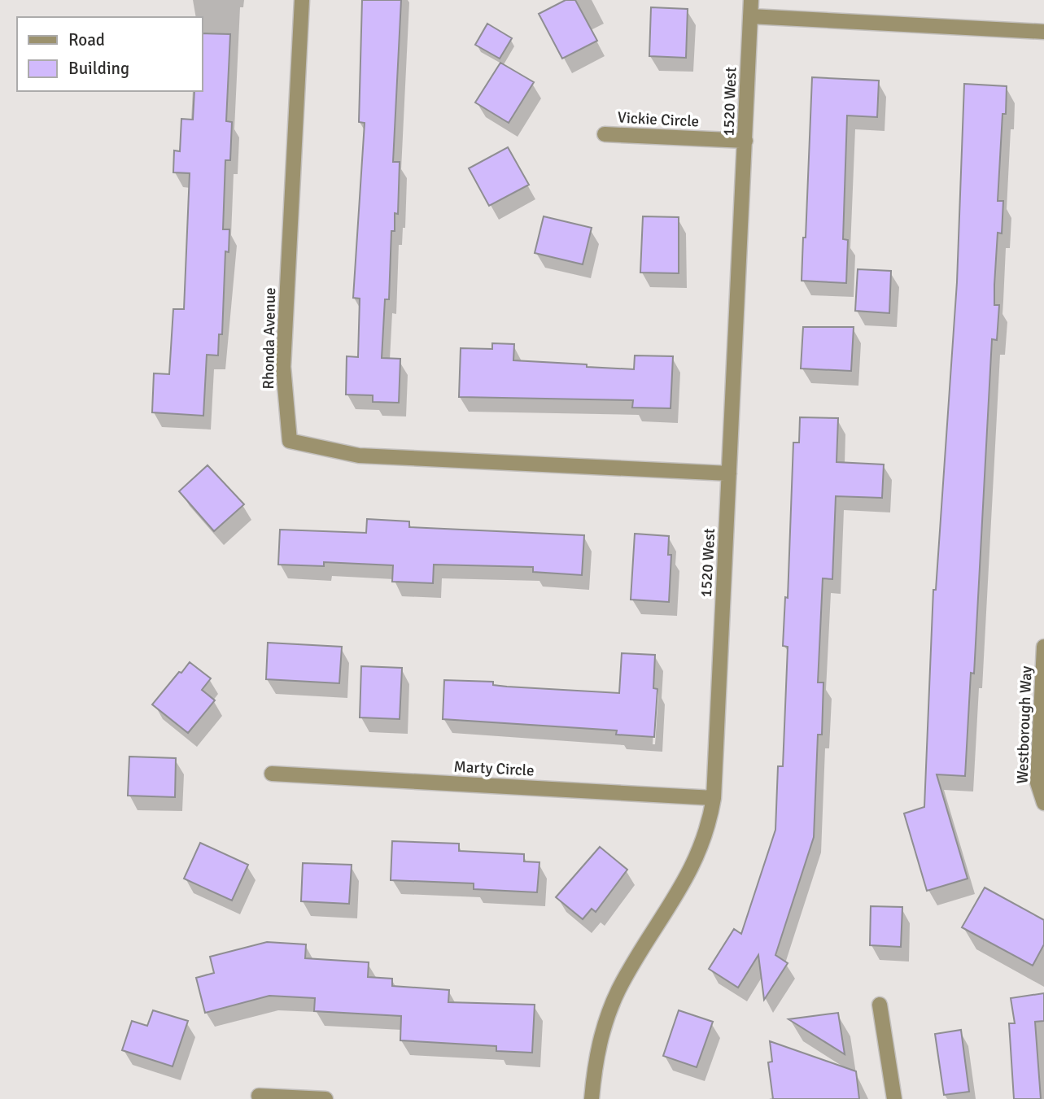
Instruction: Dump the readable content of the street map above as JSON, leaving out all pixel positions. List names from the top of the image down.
{
  "streets": {
    "street": [
      "1520 West",
      "Vickie Circle",
      "Rhonda Avenue",
      "Westborough Way",
      "Marty Circle"
    ]
  },
  "crossings": [
    ["1520 West", "Vickie Circle"],
    ["1520 West", "Rhonda Avenue"],
    ["1520 West", "Marty Circle"]
  ],
  "legend": ["Road", "Building"]
}
